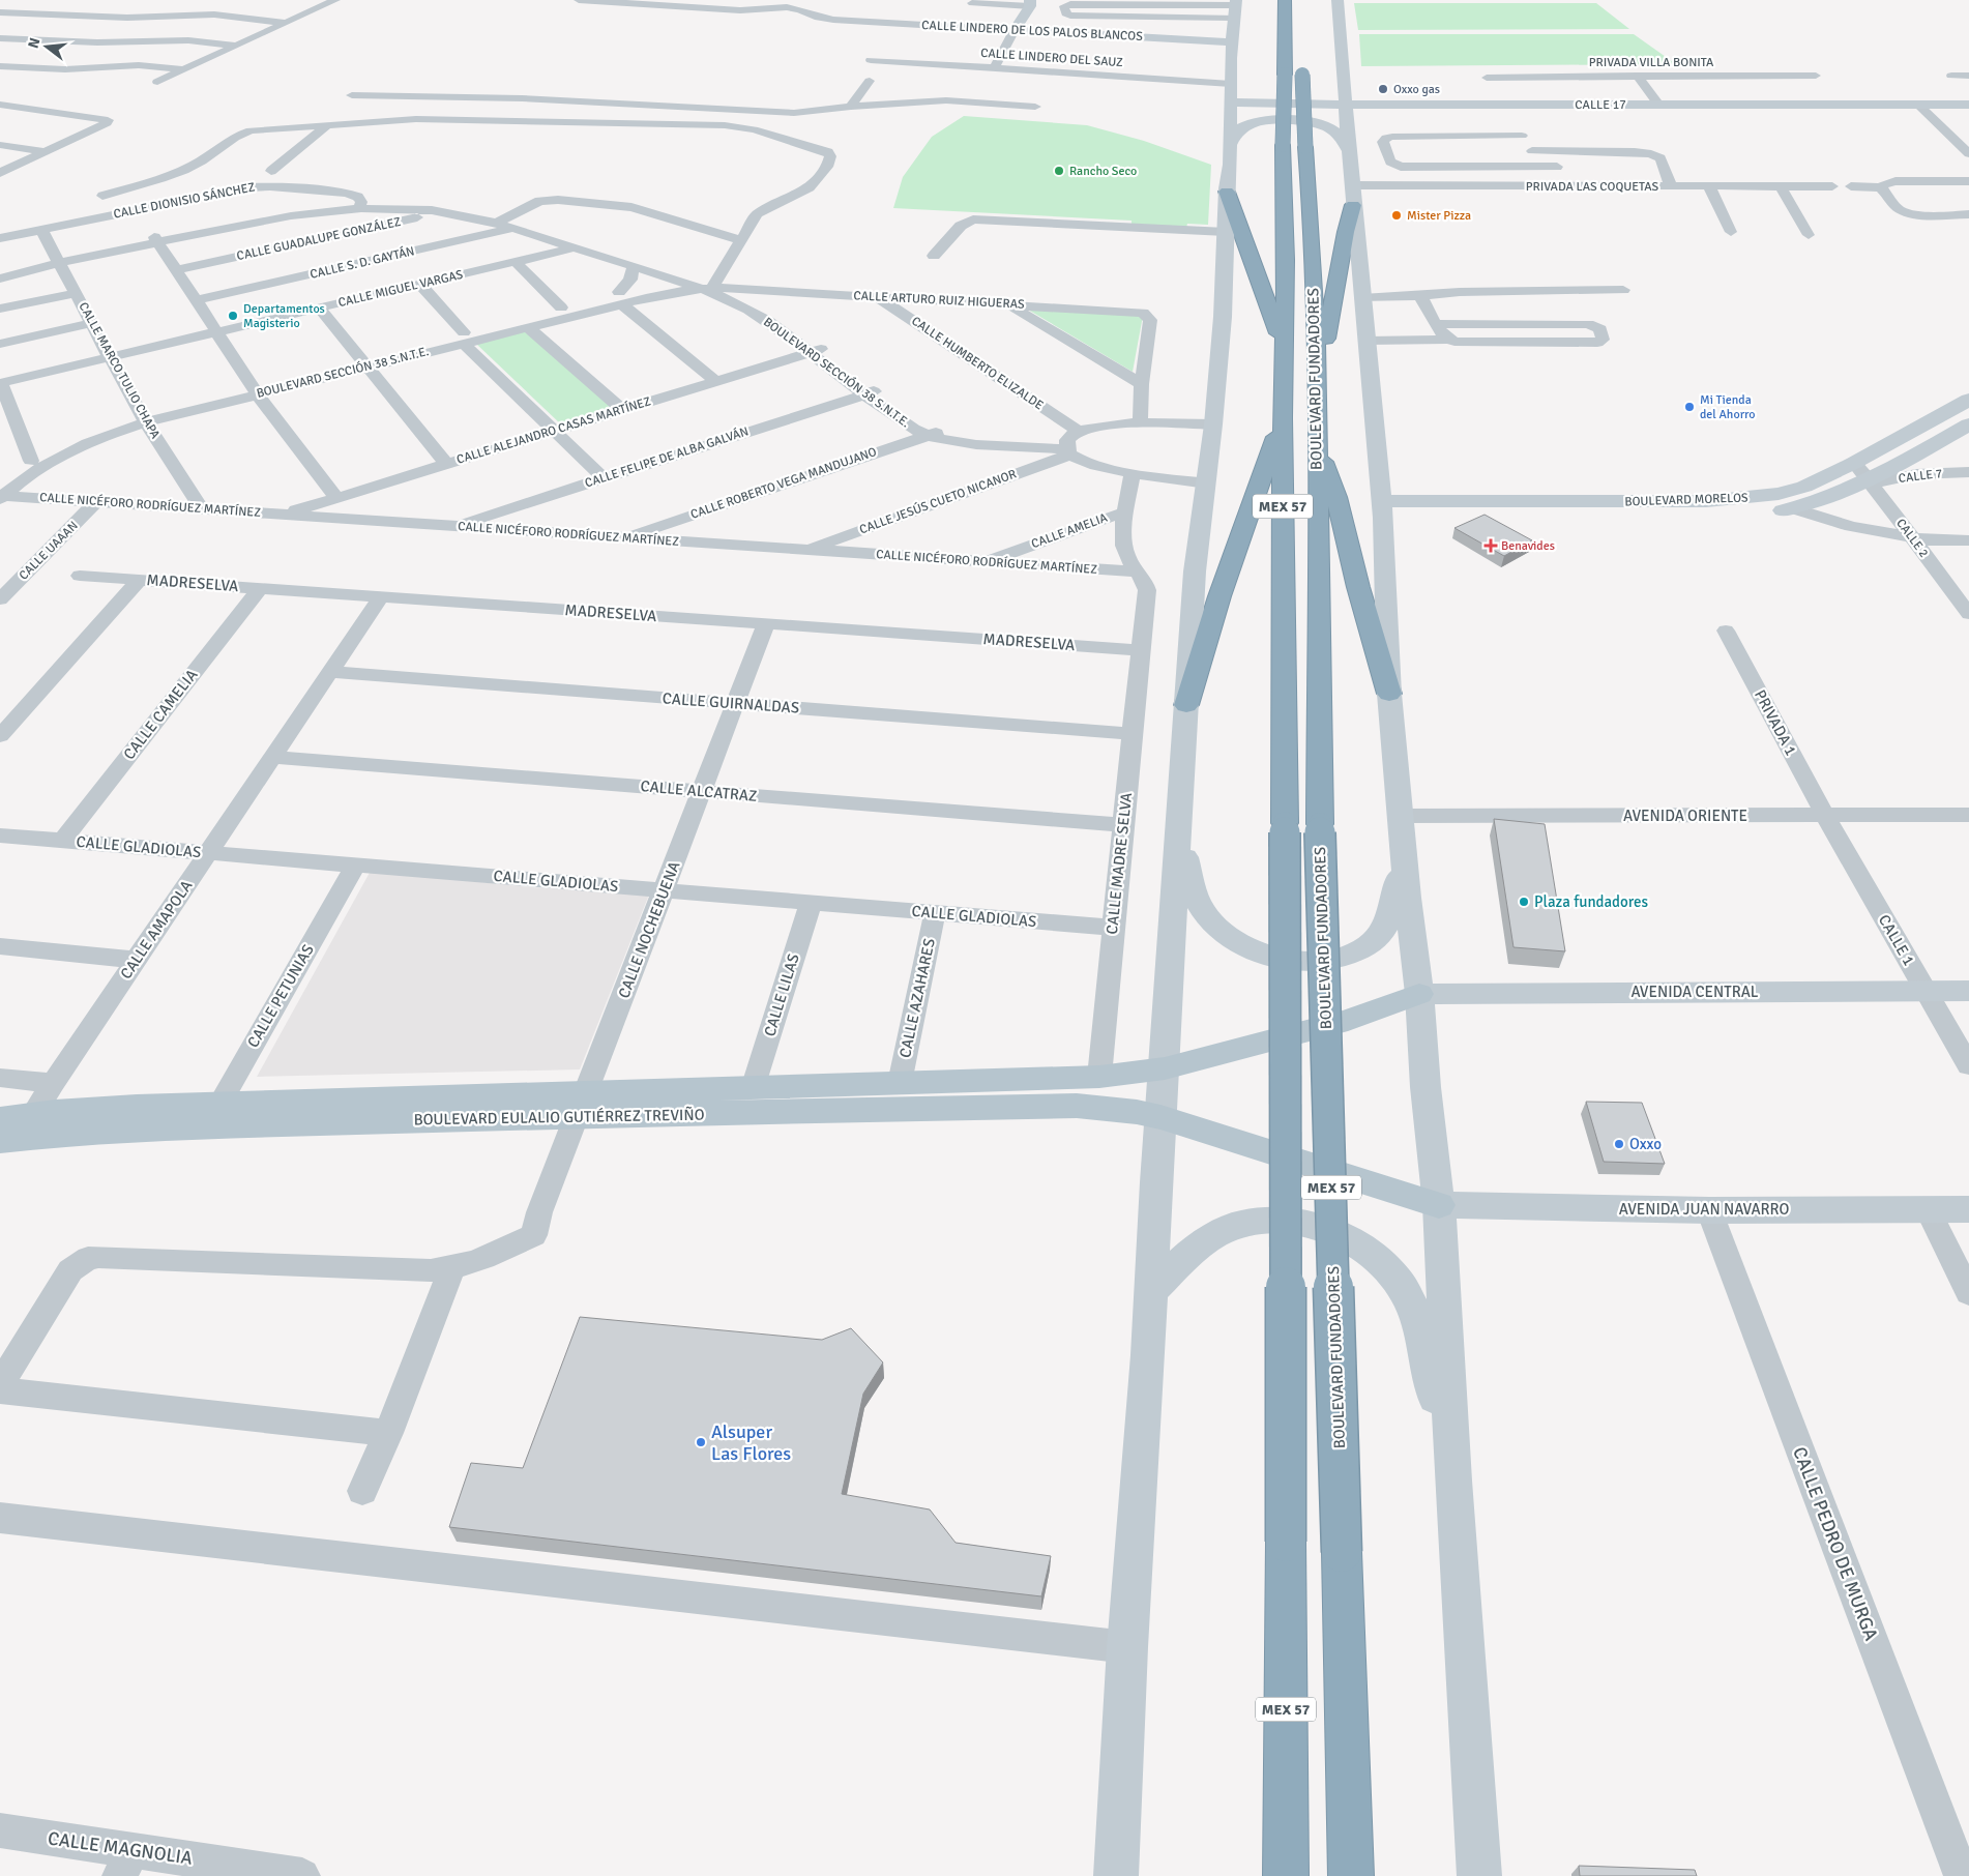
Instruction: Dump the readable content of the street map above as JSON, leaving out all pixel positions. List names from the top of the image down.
{
  "streets": {
    "highway": ["BOULEVARD FUNDADORES", "MEX 57"],
    "main road": [
      "CALLE LINDERO DE LOS PALOS BLANCOS",
      "CALLE 17",
      "BOULEVARD MORELOS",
      "AVENIDA CENTRAL",
      "BOULEVARD EULALIO GUTIÉRREZ TREVIÑO",
      "AVENIDA JUAN NAVARRO"
    ],
    "street": [
      "CALLE LINDERO DEL SAUZ",
      "PRIVADA VILLA BONITA",
      "PRIVADA LAS COQUETAS",
      "CALLE DIONISIO SÁNCHEZ",
      "CALLE GUADALUPE GONZÁLEZ",
      "CALLE S. D. GAYTÁN",
      "CALLE MIGUEL VARGAS",
      "CALLE ARTURO RUIZ HIGUERAS",
      "CALLE HUMBERTO ELIZALDE",
      "CALLE MARCO TULIO CHAPA",
      "BOULEVARD SECCIÓN 38 S.N.T.E.",
      "CALLE ALEJANDRO CASAS MARTÍNEZ",
      "CALLE FELIPE DE ALBA GALVÁN",
      "CALLE 7",
      "CALLE ROBERTO VEGA MANDUJANO",
      "CALLE JESÚS CUETO NICANOR",
      "CALLE NICÉFORO RODRÍGUEZ MARTÍNEZ",
      "CALLE AMELIA",
      "CALLE 2",
      "CALLE UAAAN",
      "MADRESELVA",
      "CALLE GUIRNALDAS",
      "CALLE CAMELIA",
      "PRIVADA 1",
      "CALLE ALCATRAZ",
      "AVENIDA ORIENTE",
      "CALLE GLADIOLAS",
      "CALLE MADRE SELVA",
      "CALLE AMAPOLA",
      "CALLE NOCHEBUENA",
      "CALLE 1",
      "CALLE LILAS",
      "CALLE PETUNIAS",
      "CALLE AZAHARES",
      "CALLE PEDRO DE MURGA",
      "CALLE MAGNOLIA"
    ]
  },
  "crossings": [
    ["CALLE DIONISIO SÁNCHEZ", "CALLE MARCO TULIO CHAPA"],
    ["CALLE DIONISIO SÁNCHEZ", "BOULEVARD SECCIÓN 38 S.N.T.E."],
    ["CALLE GUADALUPE GONZÁLEZ", "BOULEVARD SECCIÓN 38 S.N.T.E."],
    ["CALLE S. D. GAYTÁN", "BOULEVARD SECCIÓN 38 S.N.T.E."],
    ["CALLE MIGUEL VARGAS", "CALLE MARCO TULIO CHAPA"],
    ["CALLE MIGUEL VARGAS", "BOULEVARD SECCIÓN 38 S.N.T.E."],
    ["CALLE ARTURO RUIZ HIGUERAS", "CALLE HUMBERTO ELIZALDE"],
    ["CALLE ARTURO RUIZ HIGUERAS", "BOULEVARD SECCIÓN 38 S.N.T.E."],
    ["CALLE HUMBERTO ELIZALDE", "BOULEVARD SECCIÓN 38 S.N.T.E."],
    ["CALLE HUMBERTO ELIZALDE", "CALLE JESÚS CUETO NICANOR"],
    ["CALLE MARCO TULIO CHAPA", "BOULEVARD SECCIÓN 38 S.N.T.E."],
    ["CALLE MARCO TULIO CHAPA", "CALLE NICÉFORO RODRÍGUEZ MARTÍNEZ"],
    ["BOULEVARD SECCIÓN 38 S.N.T.E.", "CALLE ALEJANDRO CASAS MARTÍNEZ"],
    ["BOULEVARD SECCIÓN 38 S.N.T.E.", "CALLE FELIPE DE ALBA GALVÁN"],
    ["BOULEVARD SECCIÓN 38 S.N.T.E.", "CALLE ROBERTO VEGA MANDUJANO"],
    ["BOULEVARD SECCIÓN 38 S.N.T.E.", "CALLE JESÚS CUETO NICANOR"],
    ["BOULEVARD SECCIÓN 38 S.N.T.E.", "CALLE NICÉFORO RODRÍGUEZ MARTÍNEZ"],
    ["BOULEVARD SECCIÓN 38 S.N.T.E.", "CALLE MADRE SELVA"],
    ["CALLE ALEJANDRO CASAS MARTÍNEZ", "CALLE NICÉFORO RODRÍGUEZ MARTÍNEZ"],
    ["CALLE FELIPE DE ALBA GALVÁN", "CALLE NICÉFORO RODRÍGUEZ MARTÍNEZ"],
    ["CALLE 7", "BOULEVARD MORELOS"],
    ["CALLE 7", "CALLE 2"],
    ["CALLE ROBERTO VEGA MANDUJANO", "CALLE NICÉFORO RODRÍGUEZ MARTÍNEZ"],
    ["BOULEVARD MORELOS", "CALLE 2"],
    ["CALLE JESÚS CUETO NICANOR", "CALLE NICÉFORO RODRÍGUEZ MARTÍNEZ"],
    ["CALLE NICÉFORO RODRÍGUEZ MARTÍNEZ", "CALLE AMELIA"],
    ["CALLE NICÉFORO RODRÍGUEZ MARTÍNEZ", "CALLE UAAAN"],
    ["CALLE NICÉFORO RODRÍGUEZ MARTÍNEZ", "CALLE MADRE SELVA"],
    ["CALLE AMELIA", "CALLE MADRE SELVA"],
    ["MADRESELVA", "CALLE CAMELIA"],
    ["MADRESELVA", "CALLE MADRE SELVA"],
    ["MADRESELVA", "CALLE AMAPOLA"],
    ["MADRESELVA", "CALLE NOCHEBUENA"],
    ["CALLE GUIRNALDAS", "CALLE MADRE SELVA"],
    ["CALLE GUIRNALDAS", "CALLE AMAPOLA"],
    ["CALLE GUIRNALDAS", "CALLE NOCHEBUENA"],
    ["CALLE CAMELIA", "CALLE GLADIOLAS"],
    ["PRIVADA 1", "AVENIDA ORIENTE"],
    ["PRIVADA 1", "CALLE 1"],
    ["CALLE ALCATRAZ", "CALLE MADRE SELVA"],
    ["CALLE ALCATRAZ", "CALLE AMAPOLA"],
    ["CALLE ALCATRAZ", "CALLE NOCHEBUENA"],
    ["AVENIDA ORIENTE", "CALLE 1"],
    ["CALLE GLADIOLAS", "CALLE MADRE SELVA"],
    ["CALLE GLADIOLAS", "CALLE AMAPOLA"],
    ["CALLE GLADIOLAS", "CALLE NOCHEBUENA"],
    ["CALLE GLADIOLAS", "CALLE LILAS"],
    ["CALLE GLADIOLAS", "CALLE PETUNIAS"],
    ["CALLE GLADIOLAS", "CALLE AZAHARES"],
    ["CALLE MADRE SELVA", "BOULEVARD EULALIO GUTIÉRREZ TREVIÑO"],
    ["CALLE AMAPOLA", "BOULEVARD EULALIO GUTIÉRREZ TREVIÑO"],
    ["CALLE NOCHEBUENA", "BOULEVARD EULALIO GUTIÉRREZ TREVIÑO"],
    ["CALLE 1", "AVENIDA CENTRAL"],
    ["AVENIDA CENTRAL", "BOULEVARD EULALIO GUTIÉRREZ TREVIÑO"],
    ["CALLE LILAS", "BOULEVARD EULALIO GUTIÉRREZ TREVIÑO"],
    ["CALLE PETUNIAS", "BOULEVARD EULALIO GUTIÉRREZ TREVIÑO"],
    ["CALLE AZAHARES", "BOULEVARD EULALIO GUTIÉRREZ TREVIÑO"],
    ["BOULEVARD EULALIO GUTIÉRREZ TREVIÑO", "AVENIDA JUAN NAVARRO"],
    ["AVENIDA JUAN NAVARRO", "CALLE PEDRO DE MURGA"]
  ],
  "places": {
    "other": [
      "Oxxo gas",
      "Rancho Seco",
      "Mister Pizza",
      "Departamentos Magisterio",
      "Mi Tienda del Ahorro",
      "Plaza fundadores",
      "Oxxo",
      "Alsuper Las Flores"
    ],
    "health": ["Benavides"]
  },
  "north": "left"
}
